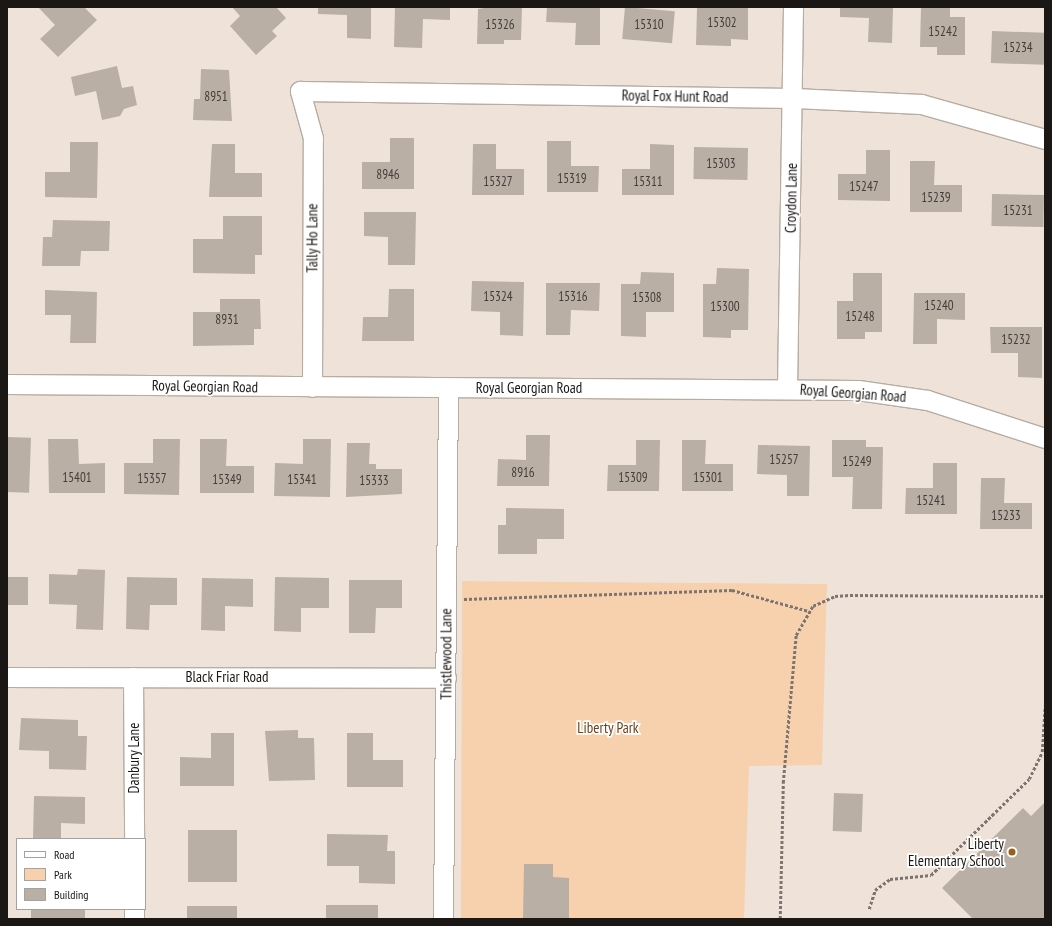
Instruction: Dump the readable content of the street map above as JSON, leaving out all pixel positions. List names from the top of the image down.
{
  "streets": {
    "street": [
      "Royal Fox Hunt Road",
      "Croydon Lane",
      "Tally Ho Lane",
      "Royal Georgian Road",
      "Thistlewood Lane",
      "Black Friar Road",
      "Danbury Lane"
    ]
  },
  "crossings": [
    ["Royal Fox Hunt Road", "Croydon Lane"],
    ["Royal Fox Hunt Road", "Tally Ho Lane"],
    ["Croydon Lane", "Royal Georgian Road"],
    ["Tally Ho Lane", "Royal Georgian Road"],
    ["Royal Georgian Road", "Thistlewood Lane"],
    ["Thistlewood Lane", "Black Friar Road"],
    ["Black Friar Road", "Danbury Lane"]
  ],
  "parks": ["Liberty Park"],
  "places": ["Liberty Elementary School"],
  "house_numbers": [
    "15302",
    "15326",
    "15310",
    "15242",
    "15234",
    "8951",
    "15303",
    "8946",
    "15319",
    "15327",
    "15311",
    "15247",
    "15239",
    "15231",
    "15324",
    "15316",
    "15308",
    "15240",
    "15300",
    "15248",
    "8931",
    "15232",
    "15257",
    "15249",
    "8916",
    "15401",
    "15309",
    "15301",
    "15357",
    "15349",
    "15341",
    "15333",
    "15241",
    "15233"
  ],
  "legend": ["Road", "Park", "Building"]
}
